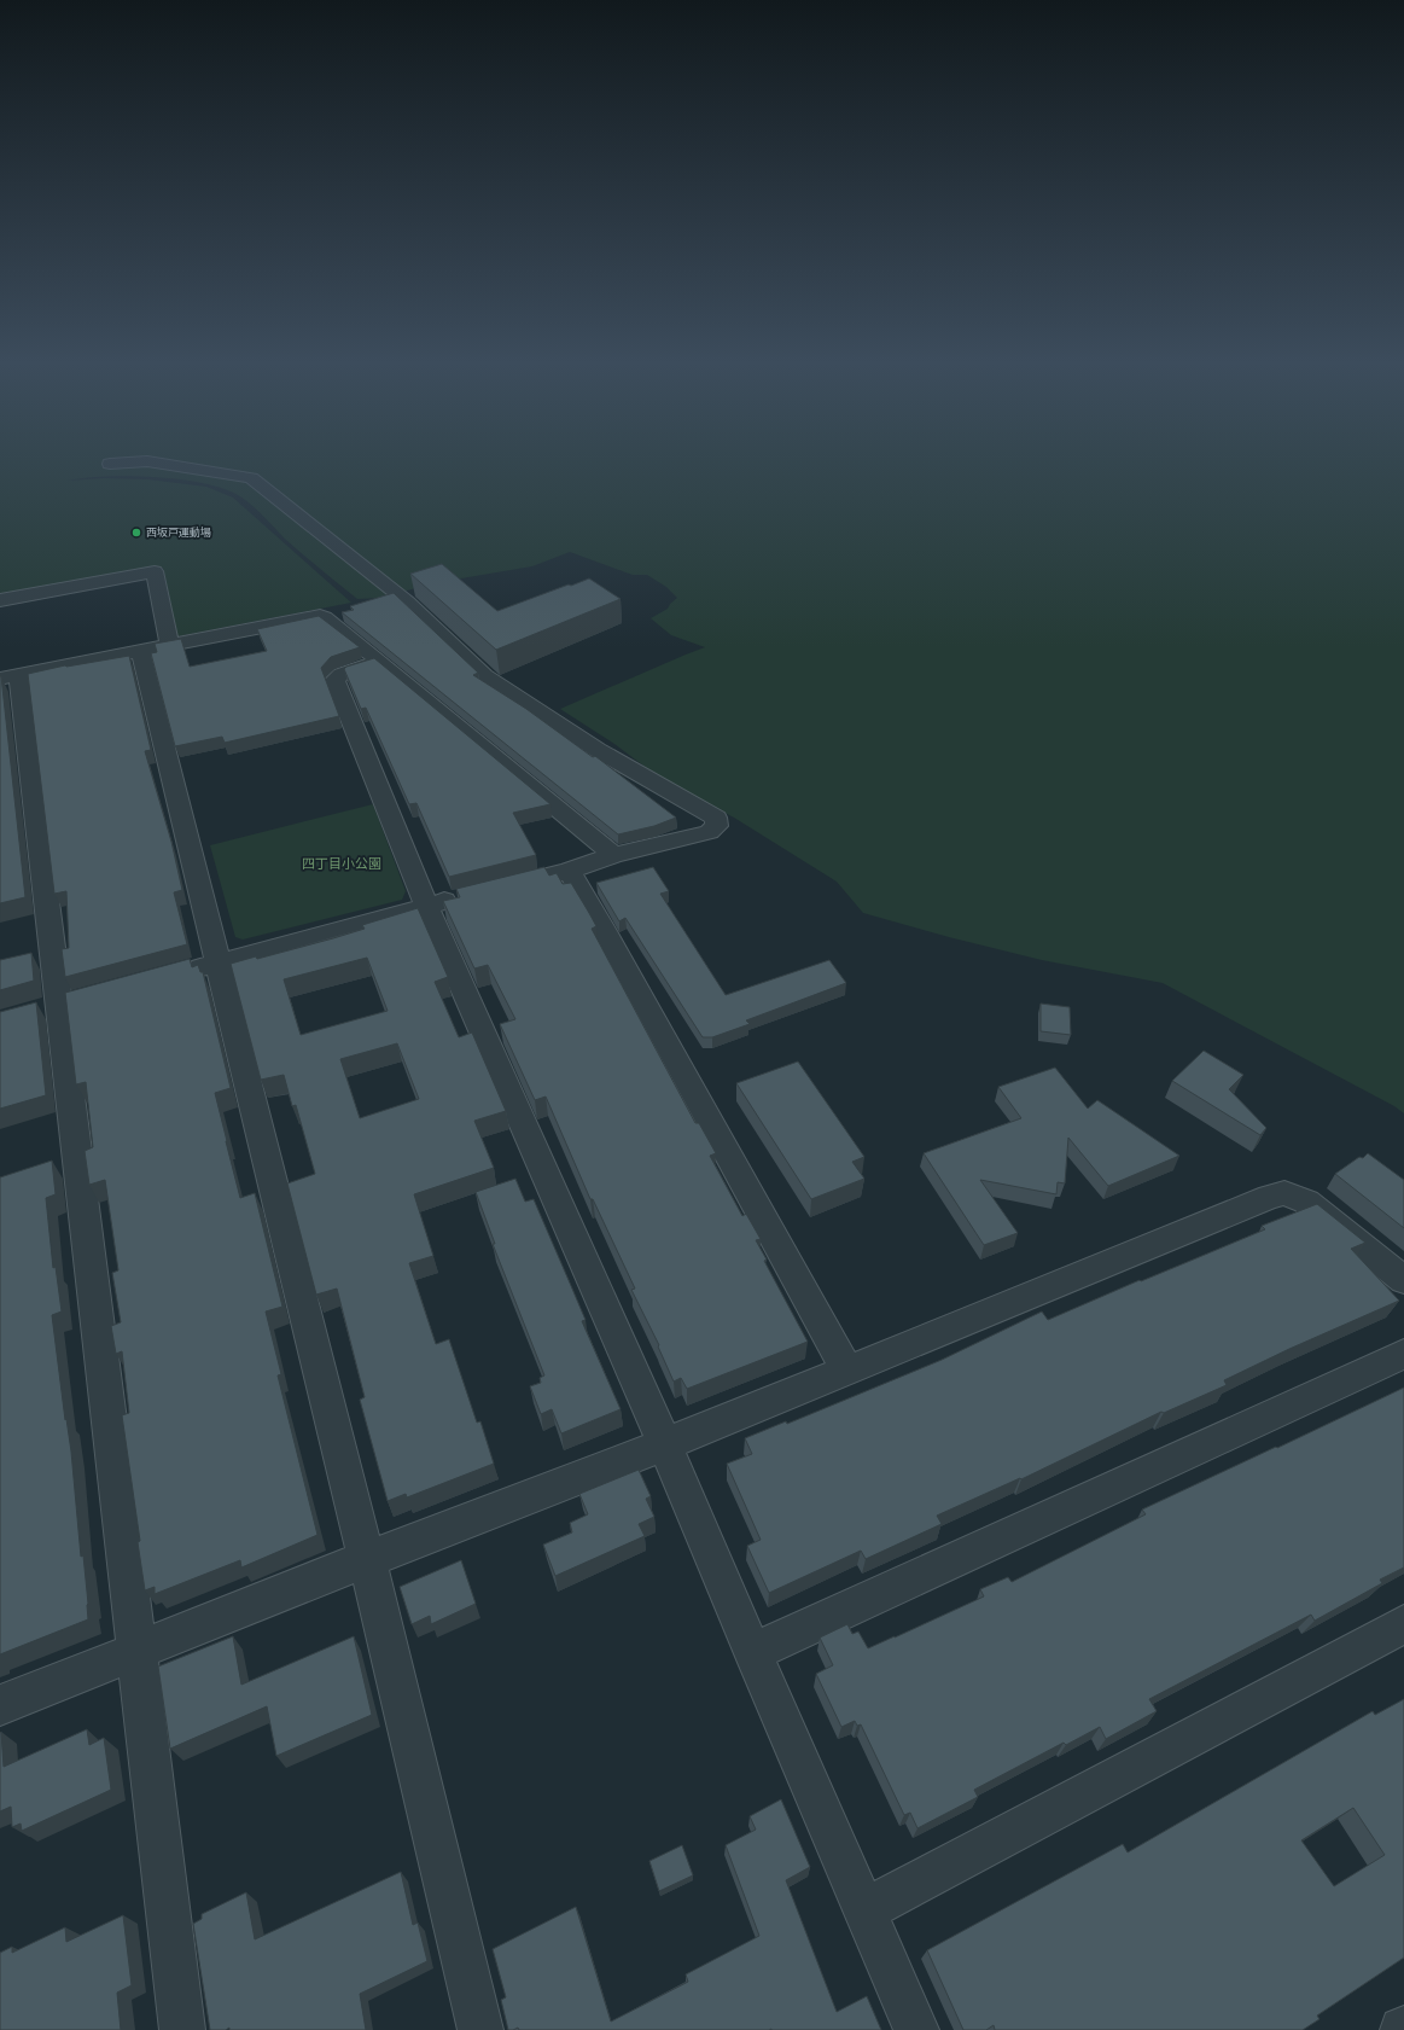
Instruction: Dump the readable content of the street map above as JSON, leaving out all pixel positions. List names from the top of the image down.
{
  "parks": ["四丁目小公園"],
  "places": ["西坂戸運動場"]
}
